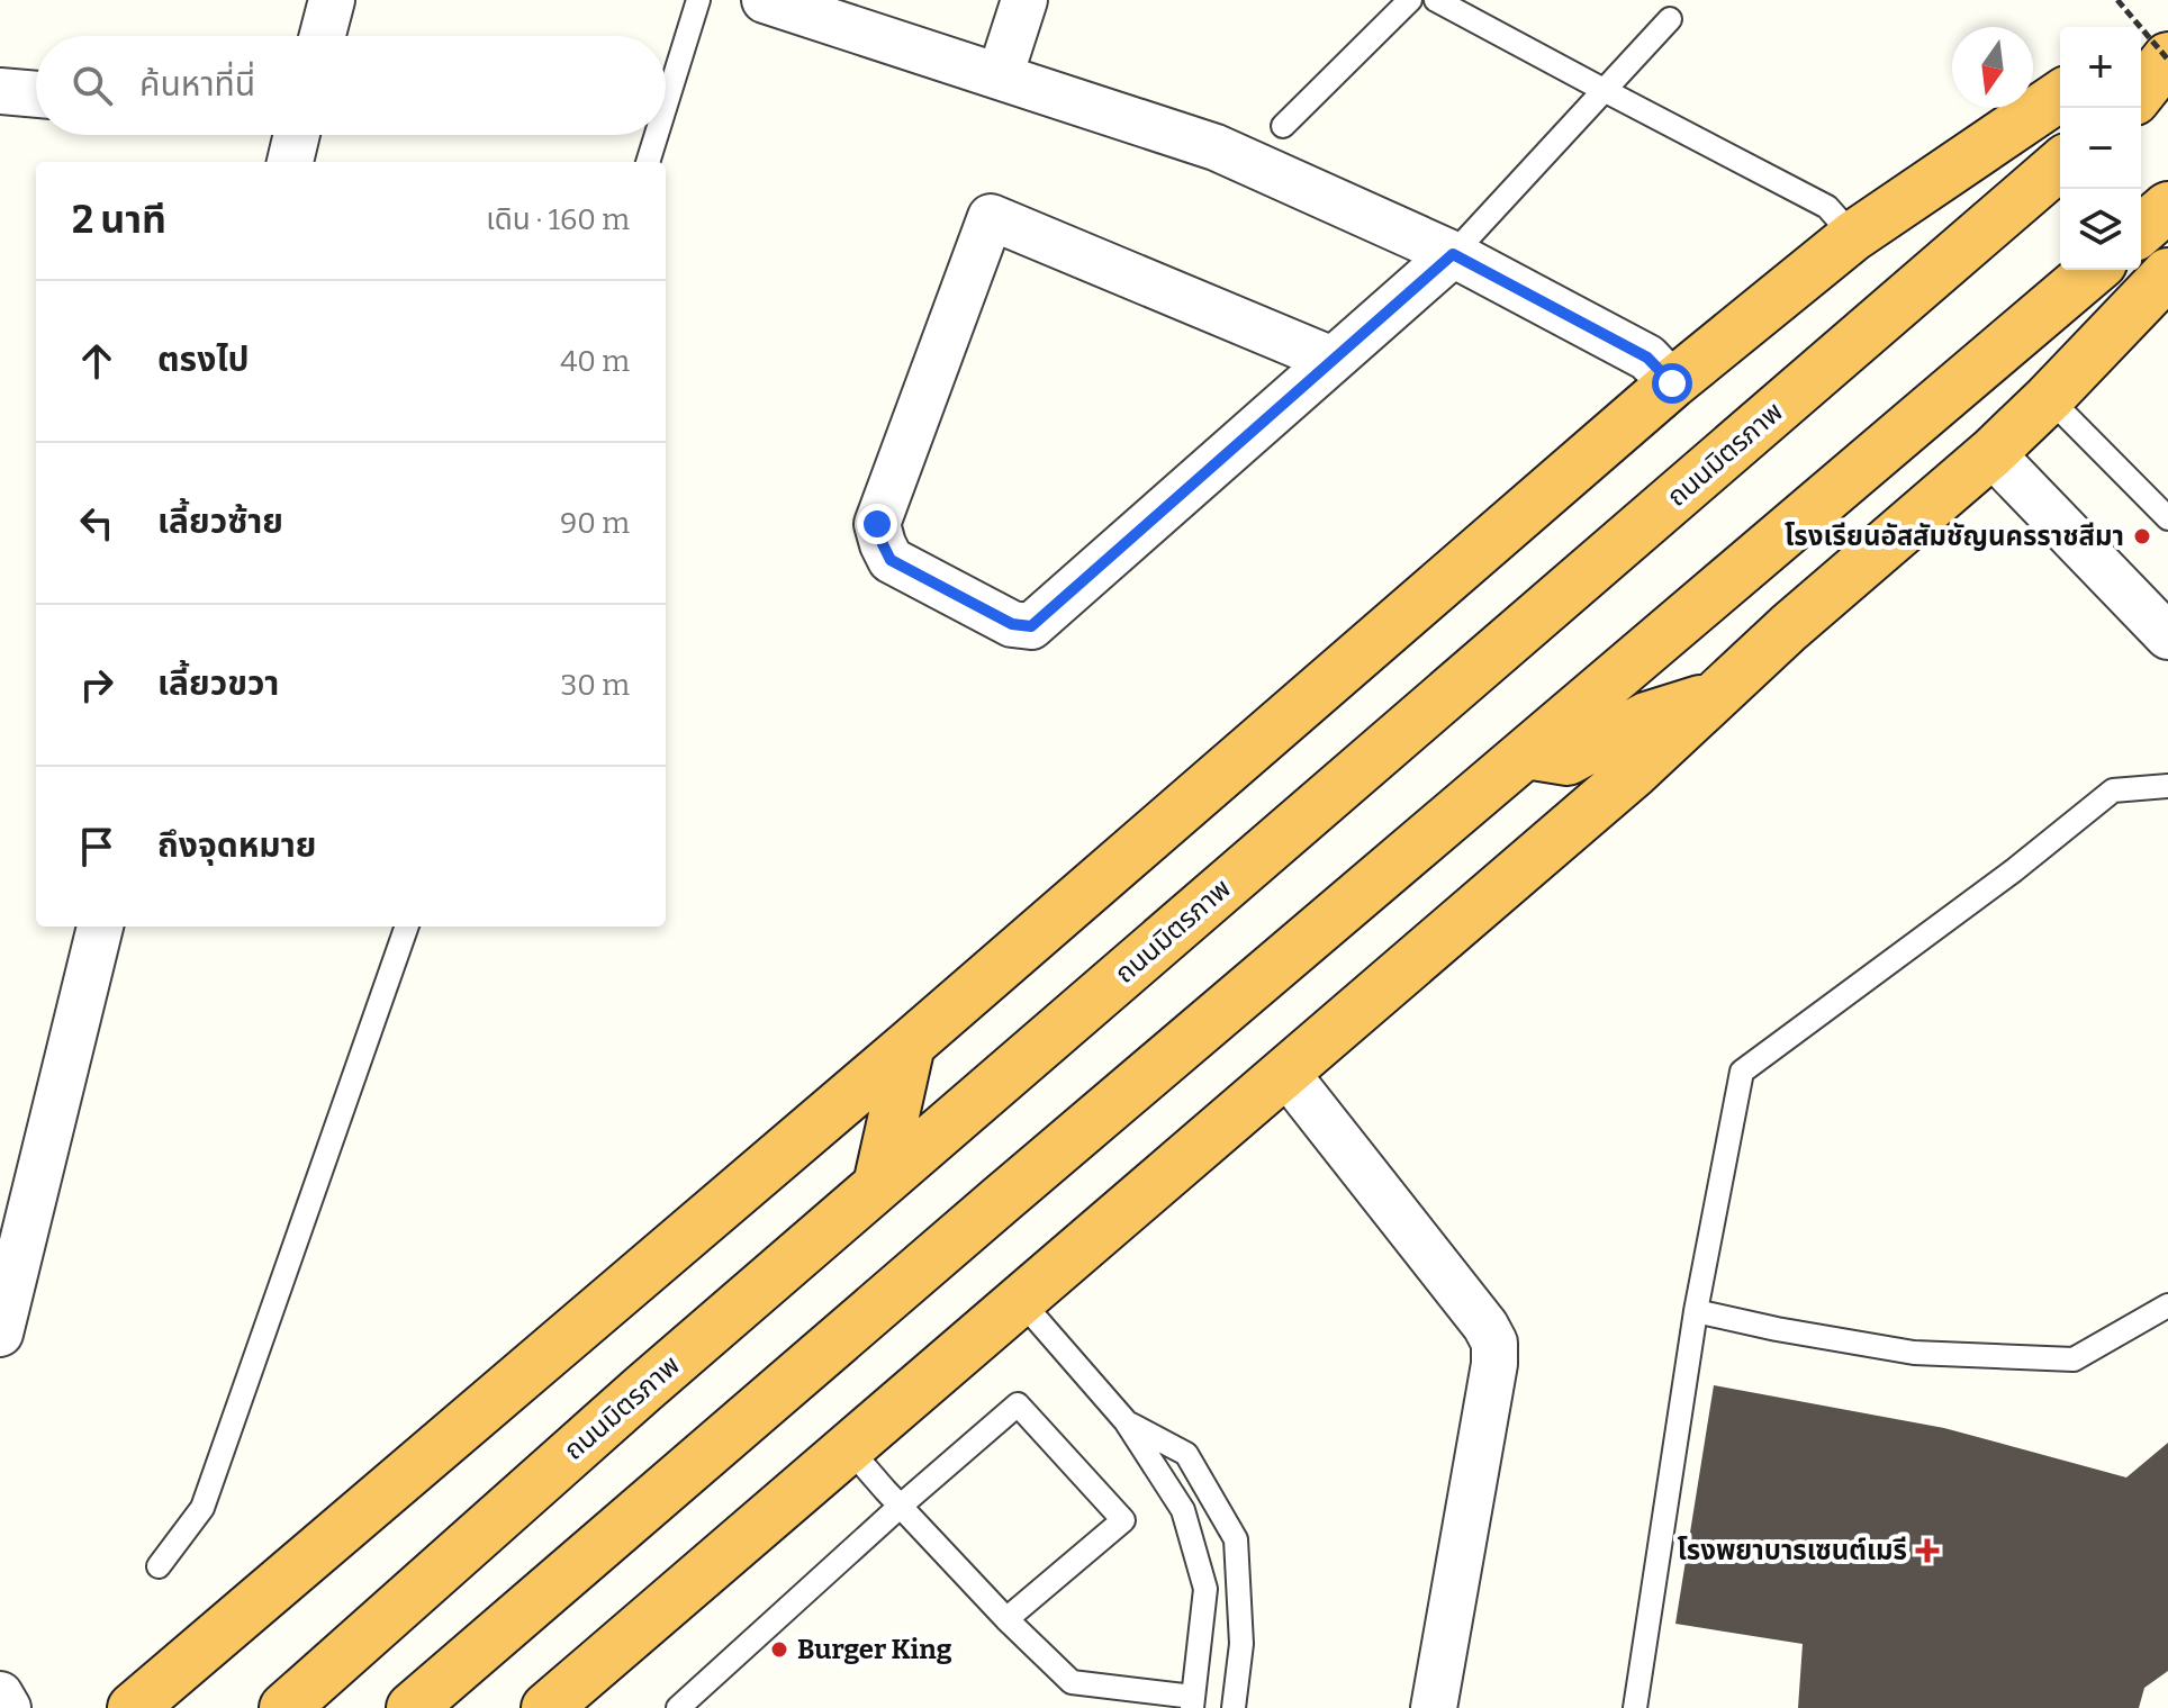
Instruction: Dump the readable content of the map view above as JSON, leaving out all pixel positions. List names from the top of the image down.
{
  "streets": {
    "highway": ["ถนนมิตรภาพ"]
  },
  "places": {
    "other": ["โรงเรียนอัสสัมชัญนครราชสีมา", "Burger King"],
    "health": ["โรงพยาบารเซนต์เมรี"]
  },
  "north": "bottom",
  "page": {
    "map_buttons": ["+", "−"],
    "search": "ค้นหาที่นี่",
    "heading": ["2 นาที", "เดิน · 160 m"],
    "list": [
      ["ตรงไป", "40 m"],
      ["เลี้ยวซ้าย", "90 m"],
      ["เลี้ยวขวา", "30 m"],
      "ถึงจุดหมาย"
    ]
  }
}
